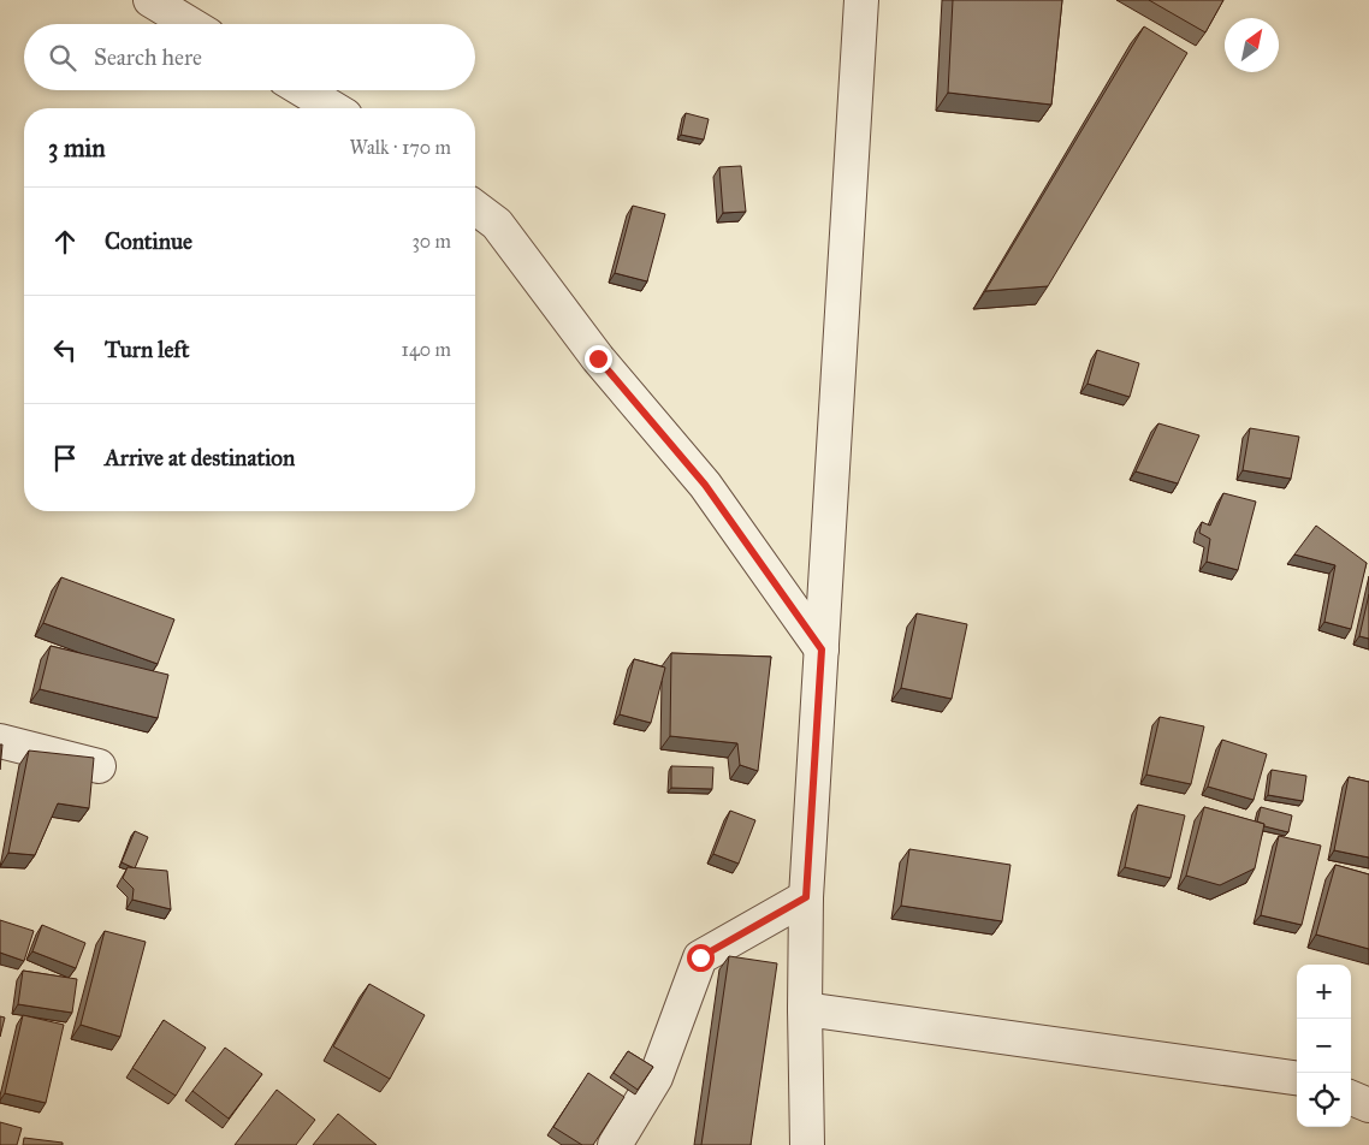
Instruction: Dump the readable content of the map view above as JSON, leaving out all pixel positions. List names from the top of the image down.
{
  "north": "top right",
  "page": {
    "search": "Search here",
    "heading": ["3 min", "Walk · 170 m"],
    "list": [
      ["Continue", "30 m"],
      ["Turn left", "140 m"],
      "Arrive at destination"
    ],
    "map_buttons": ["+", "−"]
  }
}
